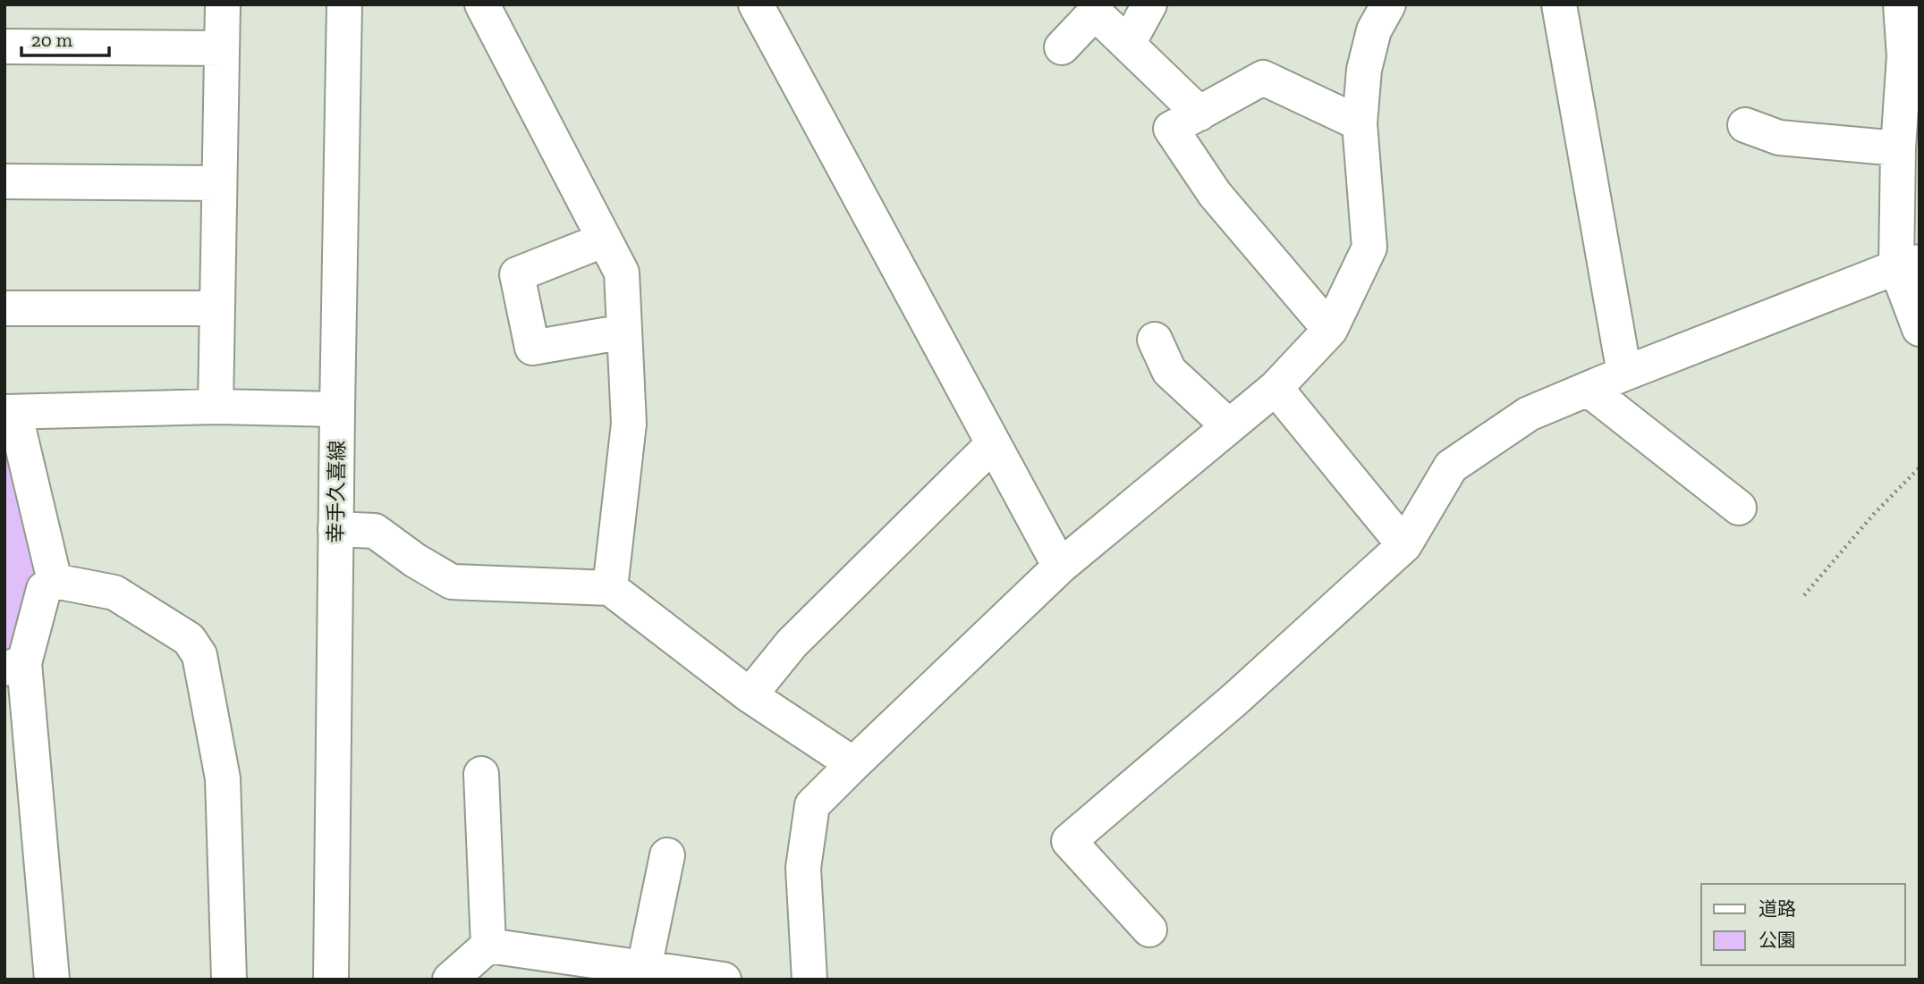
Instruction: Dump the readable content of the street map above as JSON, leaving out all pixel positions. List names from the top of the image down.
{
  "streets": {
    "street": ["幸手久喜線"]
  },
  "legend": ["道路", "公園"],
  "scale_bar": "20 m"
}
